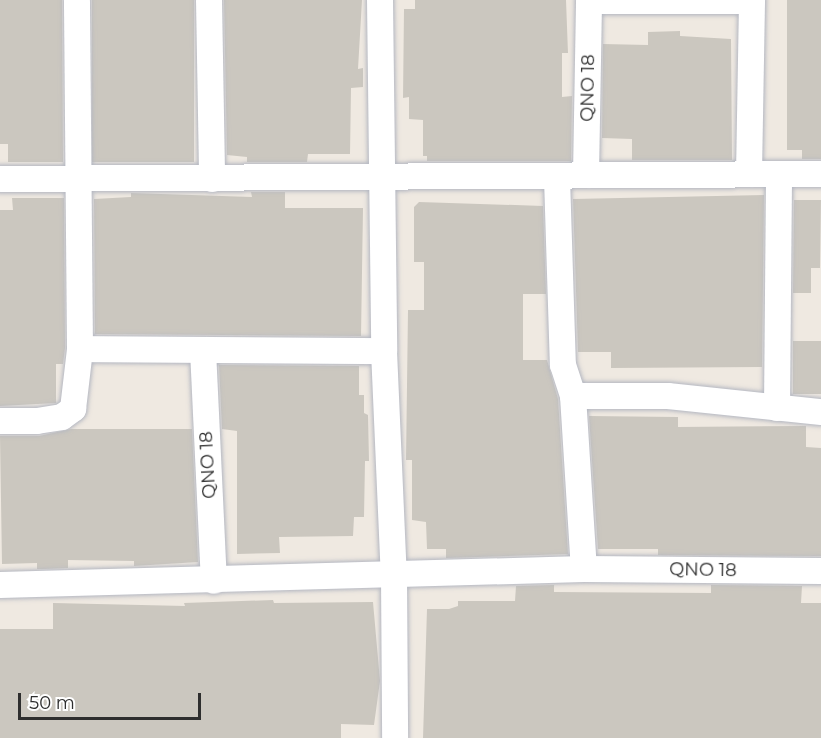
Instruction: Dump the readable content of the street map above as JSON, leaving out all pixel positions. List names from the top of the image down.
{
  "streets": {
    "street": ["QNO 18"]
  },
  "scale_bar": "50 m"
}
